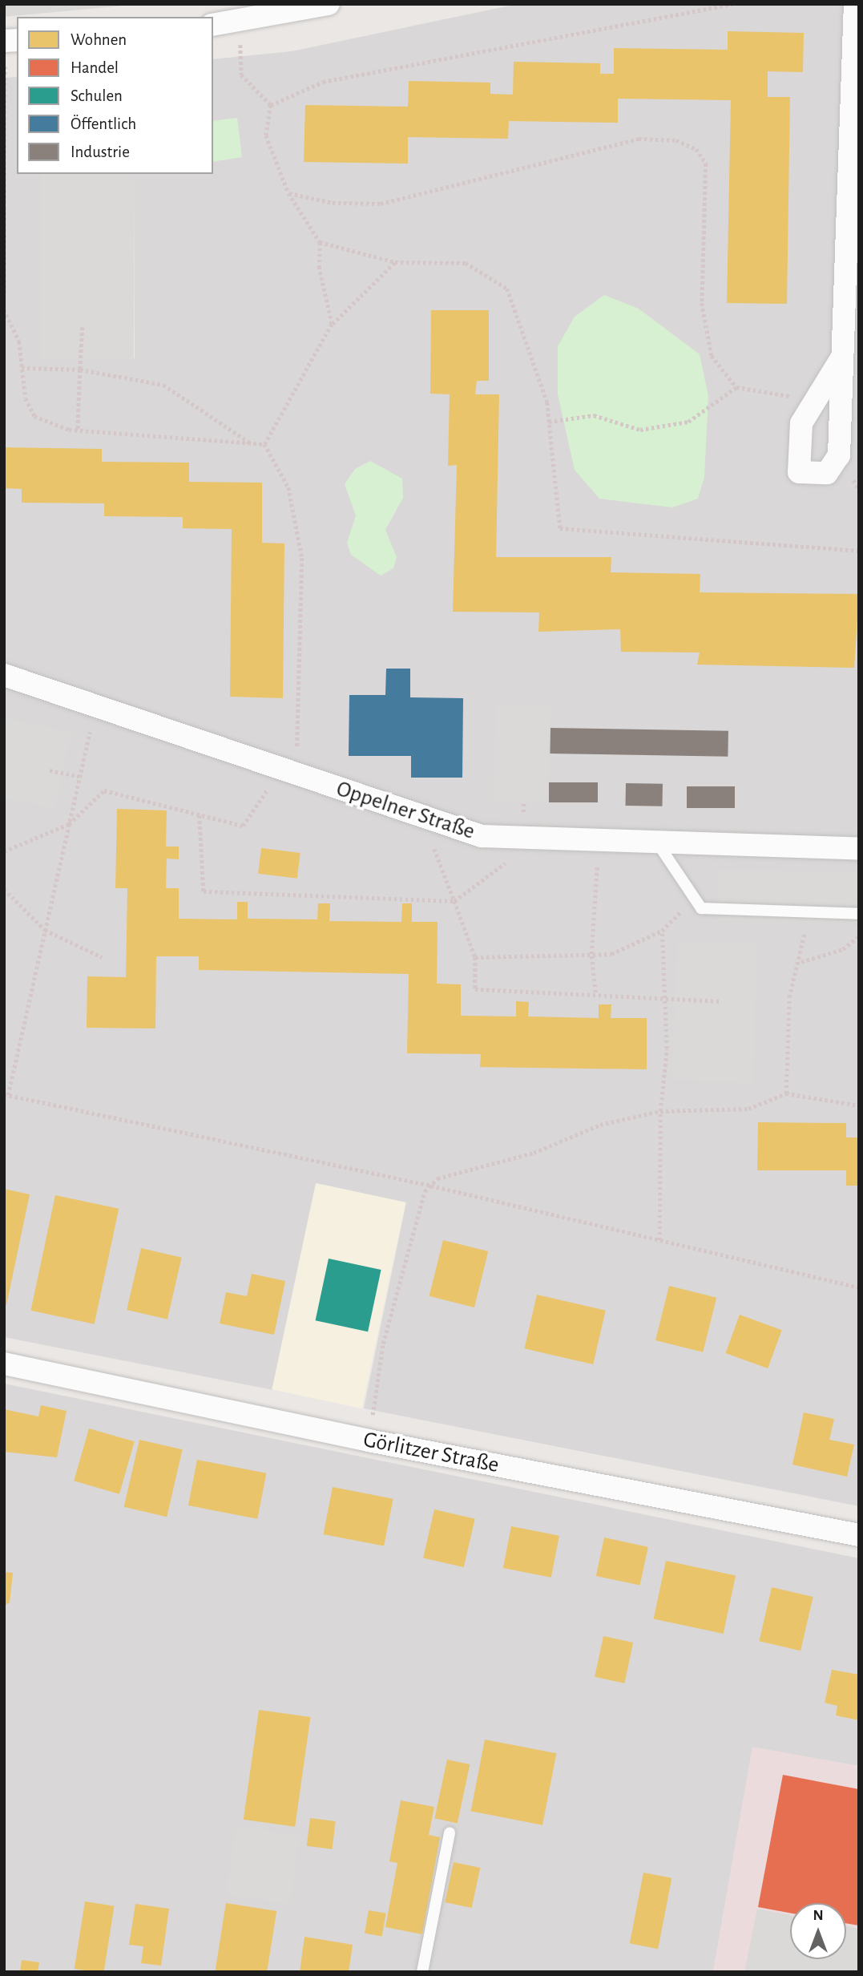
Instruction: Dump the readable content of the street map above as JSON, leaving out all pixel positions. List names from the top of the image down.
{
  "streets": {
    "street": ["Oppelner Straße", "Görlitzer Straße"]
  },
  "legend": [
    "Wohnen",
    "Handel",
    "Schulen",
    "Öffentlich",
    "Industrie"
  ],
  "north": "top"
}
